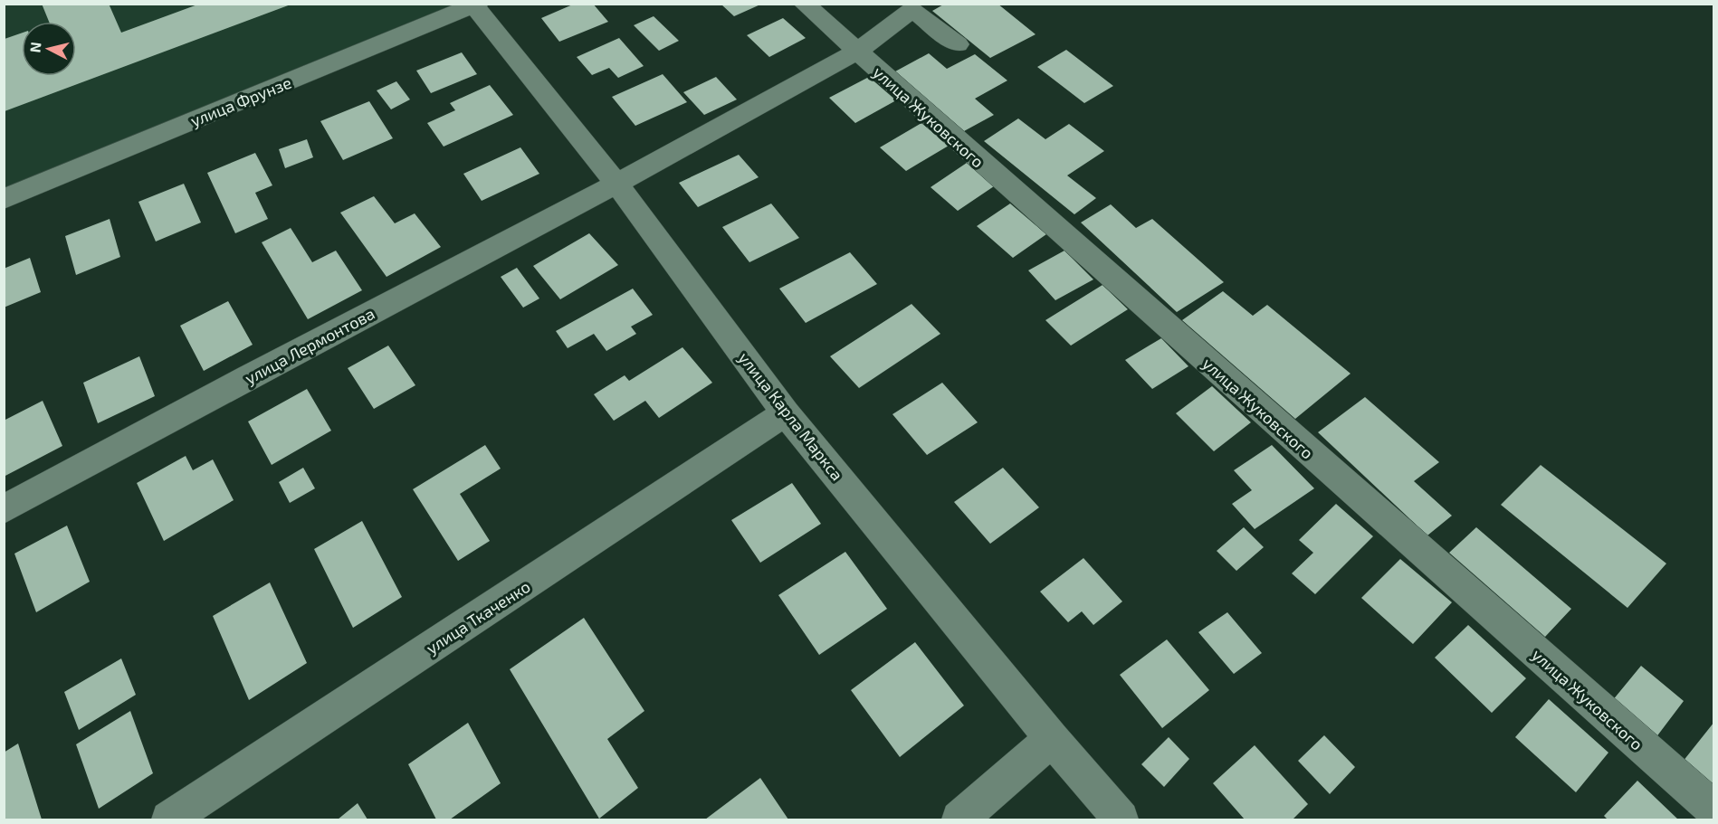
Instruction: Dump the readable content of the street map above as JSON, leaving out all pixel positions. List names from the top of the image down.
{
  "streets": {
    "street": [
      "улица Фрунзе",
      "улица Жуковского",
      "улица Лермонтова",
      "улица Карла Маркса",
      "улица Ткаченко"
    ]
  },
  "crossings": [
    ["улица Фрунзе", "улица Карла Маркса"],
    ["улица Жуковского", "улица Лермонтова"],
    ["улица Лермонтова", "улица Карла Маркса"],
    ["улица Карла Маркса", "улица Ткаченко"]
  ],
  "north": "left"
}
